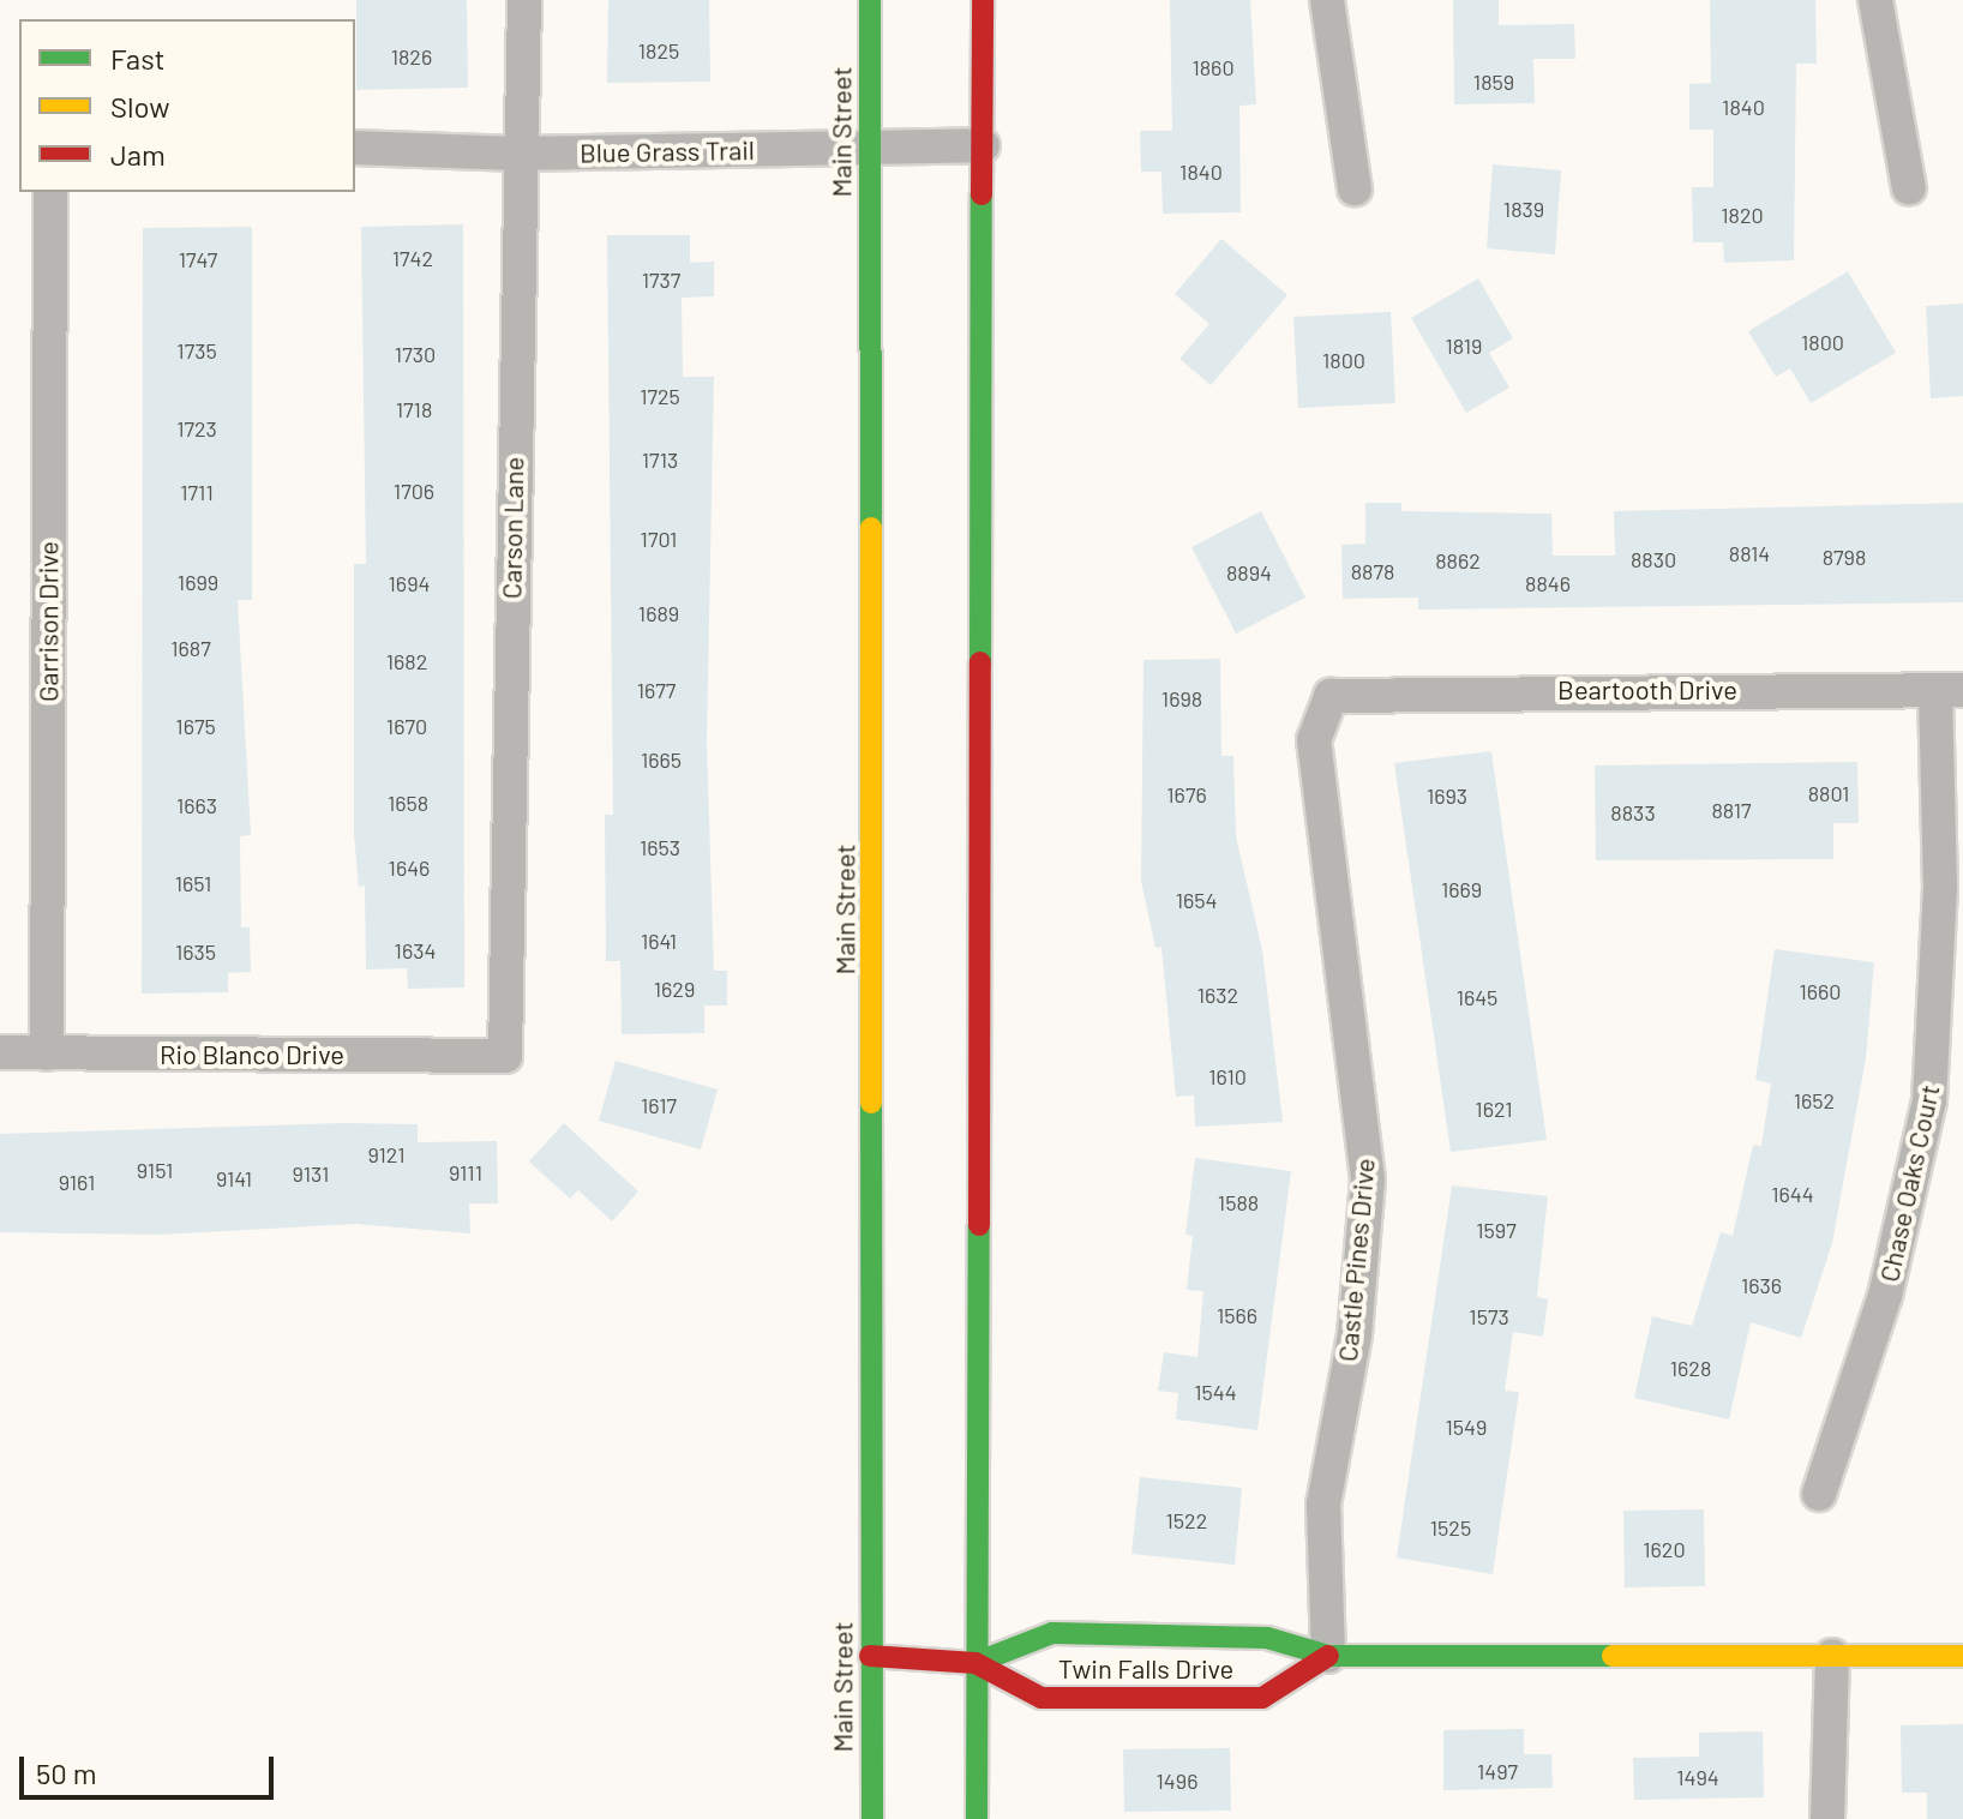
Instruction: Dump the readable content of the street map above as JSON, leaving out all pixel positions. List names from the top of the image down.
{
  "streets": {
    "main road": ["Main Street", "Twin Falls Drive"],
    "street": [
      "Blue Grass Trail",
      "Carson Lane",
      "Garrison Drive",
      "Beartooth Drive",
      "Rio Blanco Drive",
      "Chase Oaks Court",
      "Castle Pines Drive"
    ]
  },
  "crossings": [
    ["Main Street", "Blue Grass Trail"],
    ["Blue Grass Trail", "Carson Lane"],
    ["Carson Lane", "Rio Blanco Drive"],
    ["Garrison Drive", "Rio Blanco Drive"],
    ["Beartooth Drive", "Chase Oaks Court"],
    ["Beartooth Drive", "Castle Pines Drive"],
    ["Castle Pines Drive", "Twin Falls Drive"]
  ],
  "house_numbers": [
    "1825",
    "1826",
    "1860",
    "1859",
    "1840",
    "1840",
    "1839",
    "1820",
    "1742",
    "1747",
    "1737",
    "1800",
    "1819",
    "1735",
    "1730",
    "1800",
    "1725",
    "1718",
    "1723",
    "1713",
    "1706",
    "1711",
    "1701",
    "8814",
    "8798",
    "8830",
    "8862",
    "8878",
    "8894",
    "1699",
    "1694",
    "8846",
    "1689",
    "1687",
    "1682",
    "1677",
    "1698",
    "1675",
    "1670",
    "1665",
    "8801",
    "1676",
    "1693",
    "1658",
    "1663",
    "8817",
    "8833",
    "1653",
    "1646",
    "1651",
    "1669",
    "1654",
    "1641",
    "1634",
    "1635",
    "1629",
    "1660",
    "1632",
    "1645",
    "1610",
    "1652",
    "1617",
    "1621",
    "9121",
    "9151",
    "9111",
    "9131",
    "9141",
    "9161",
    "1644",
    "1588",
    "1597",
    "1636",
    "1566",
    "1573",
    "1628",
    "1544",
    "1549",
    "1522",
    "1525",
    "1620",
    "1497",
    "1494",
    "1496"
  ],
  "legend": ["Fast", "Slow", "Jam"],
  "scale_bar": "50 m"
}
